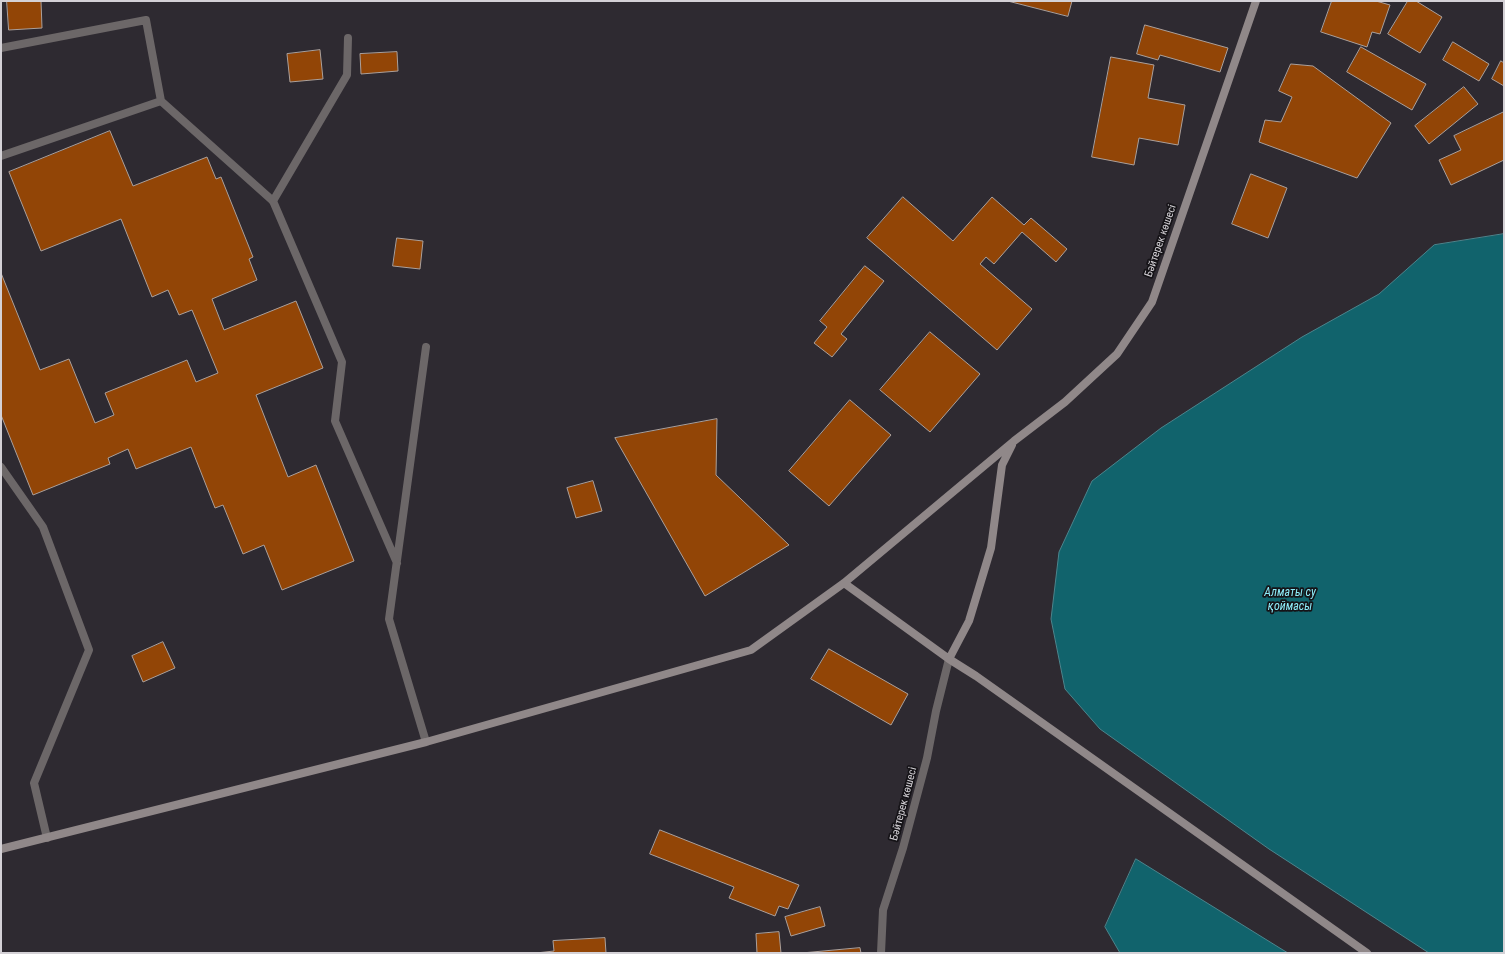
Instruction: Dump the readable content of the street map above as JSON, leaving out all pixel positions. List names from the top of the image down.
{
  "streets": {
    "street": ["Бәйтерек көшесі"]
  },
  "water": ["Алматы су қоймасы"]
}
